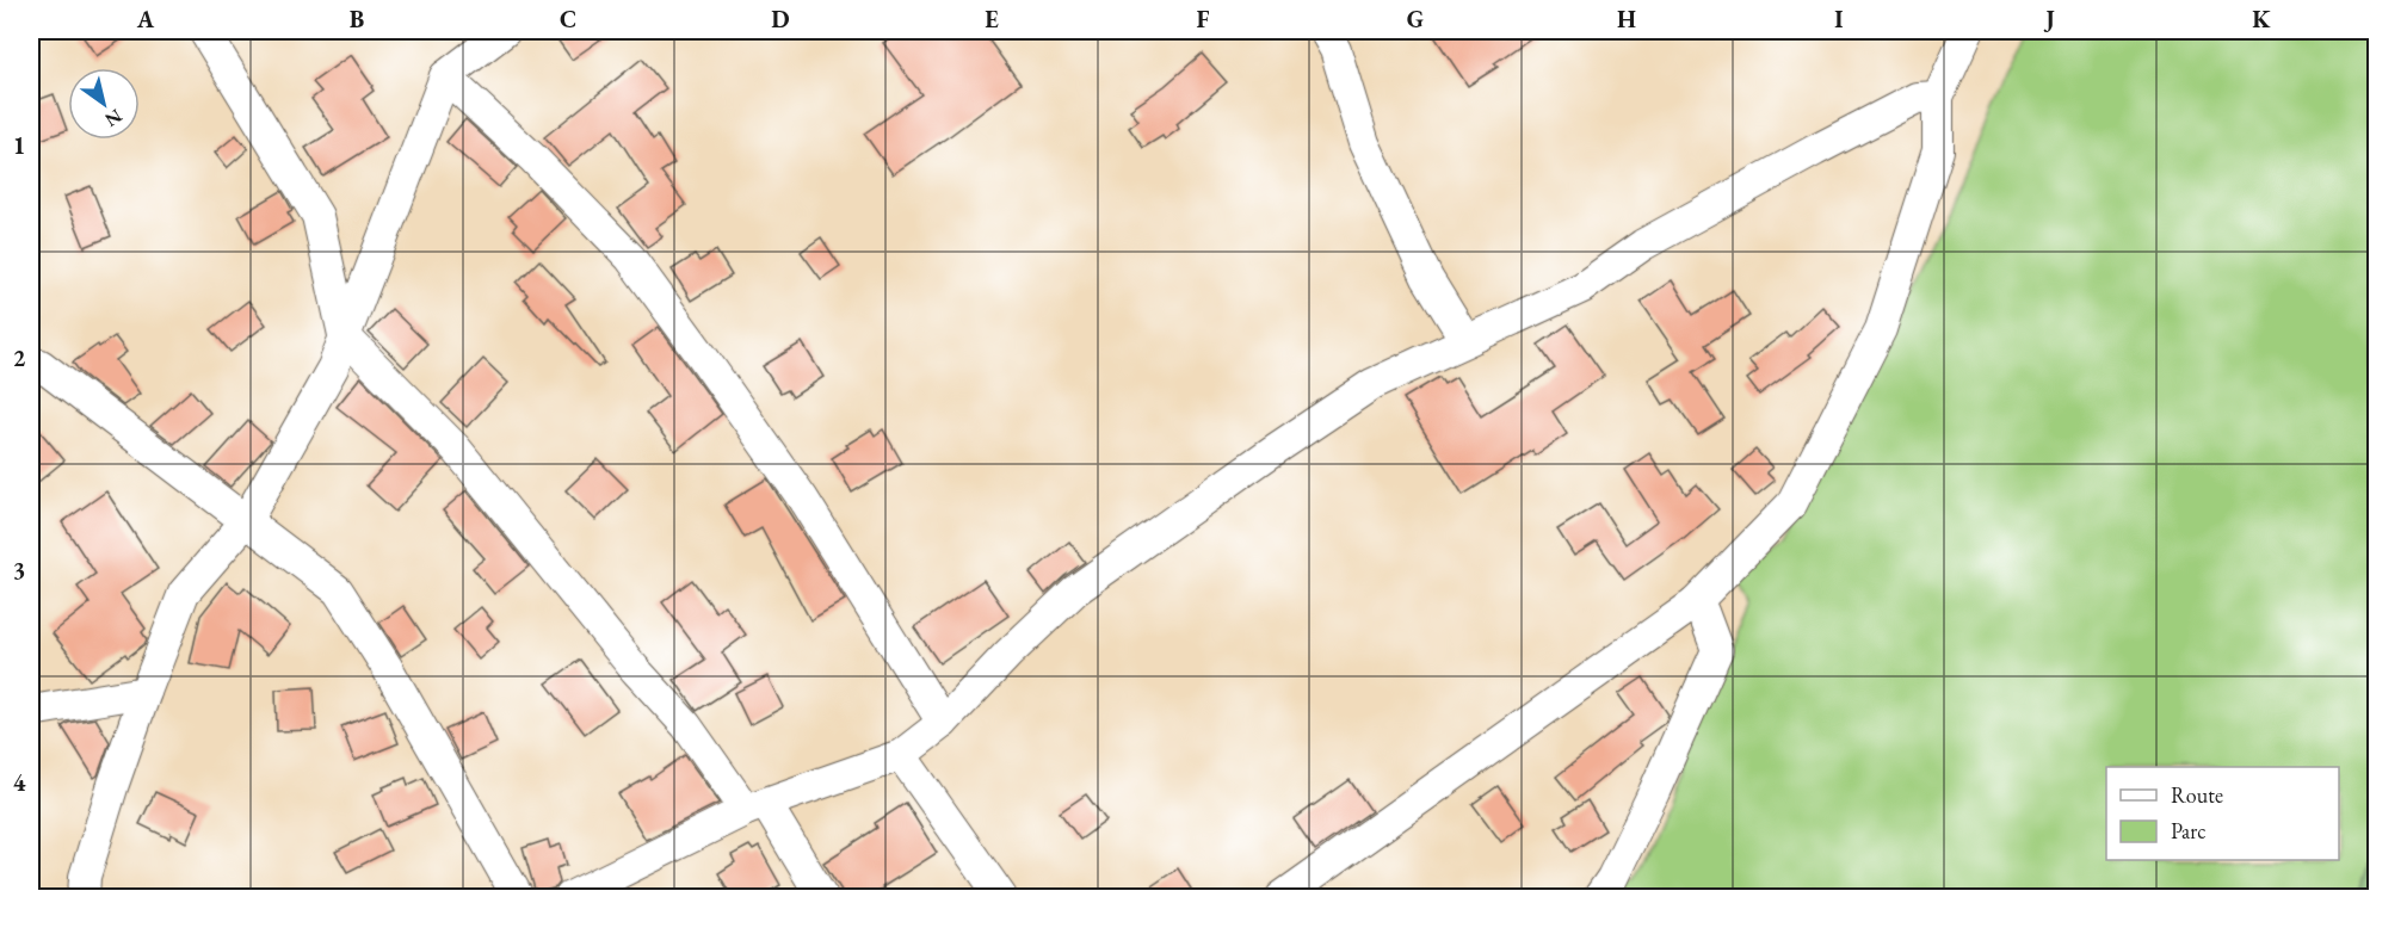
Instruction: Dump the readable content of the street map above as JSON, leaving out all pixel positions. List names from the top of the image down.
{
  "legend": ["Route", "Parc"],
  "north": "bottom right",
  "grid": {
    "columns": [
      "A",
      "B",
      "C",
      "D",
      "E",
      "F",
      "G",
      "H",
      "I",
      "J",
      "K"
    ],
    "rows": [
      "1",
      "2",
      "3",
      "4"
    ]
  }
}
